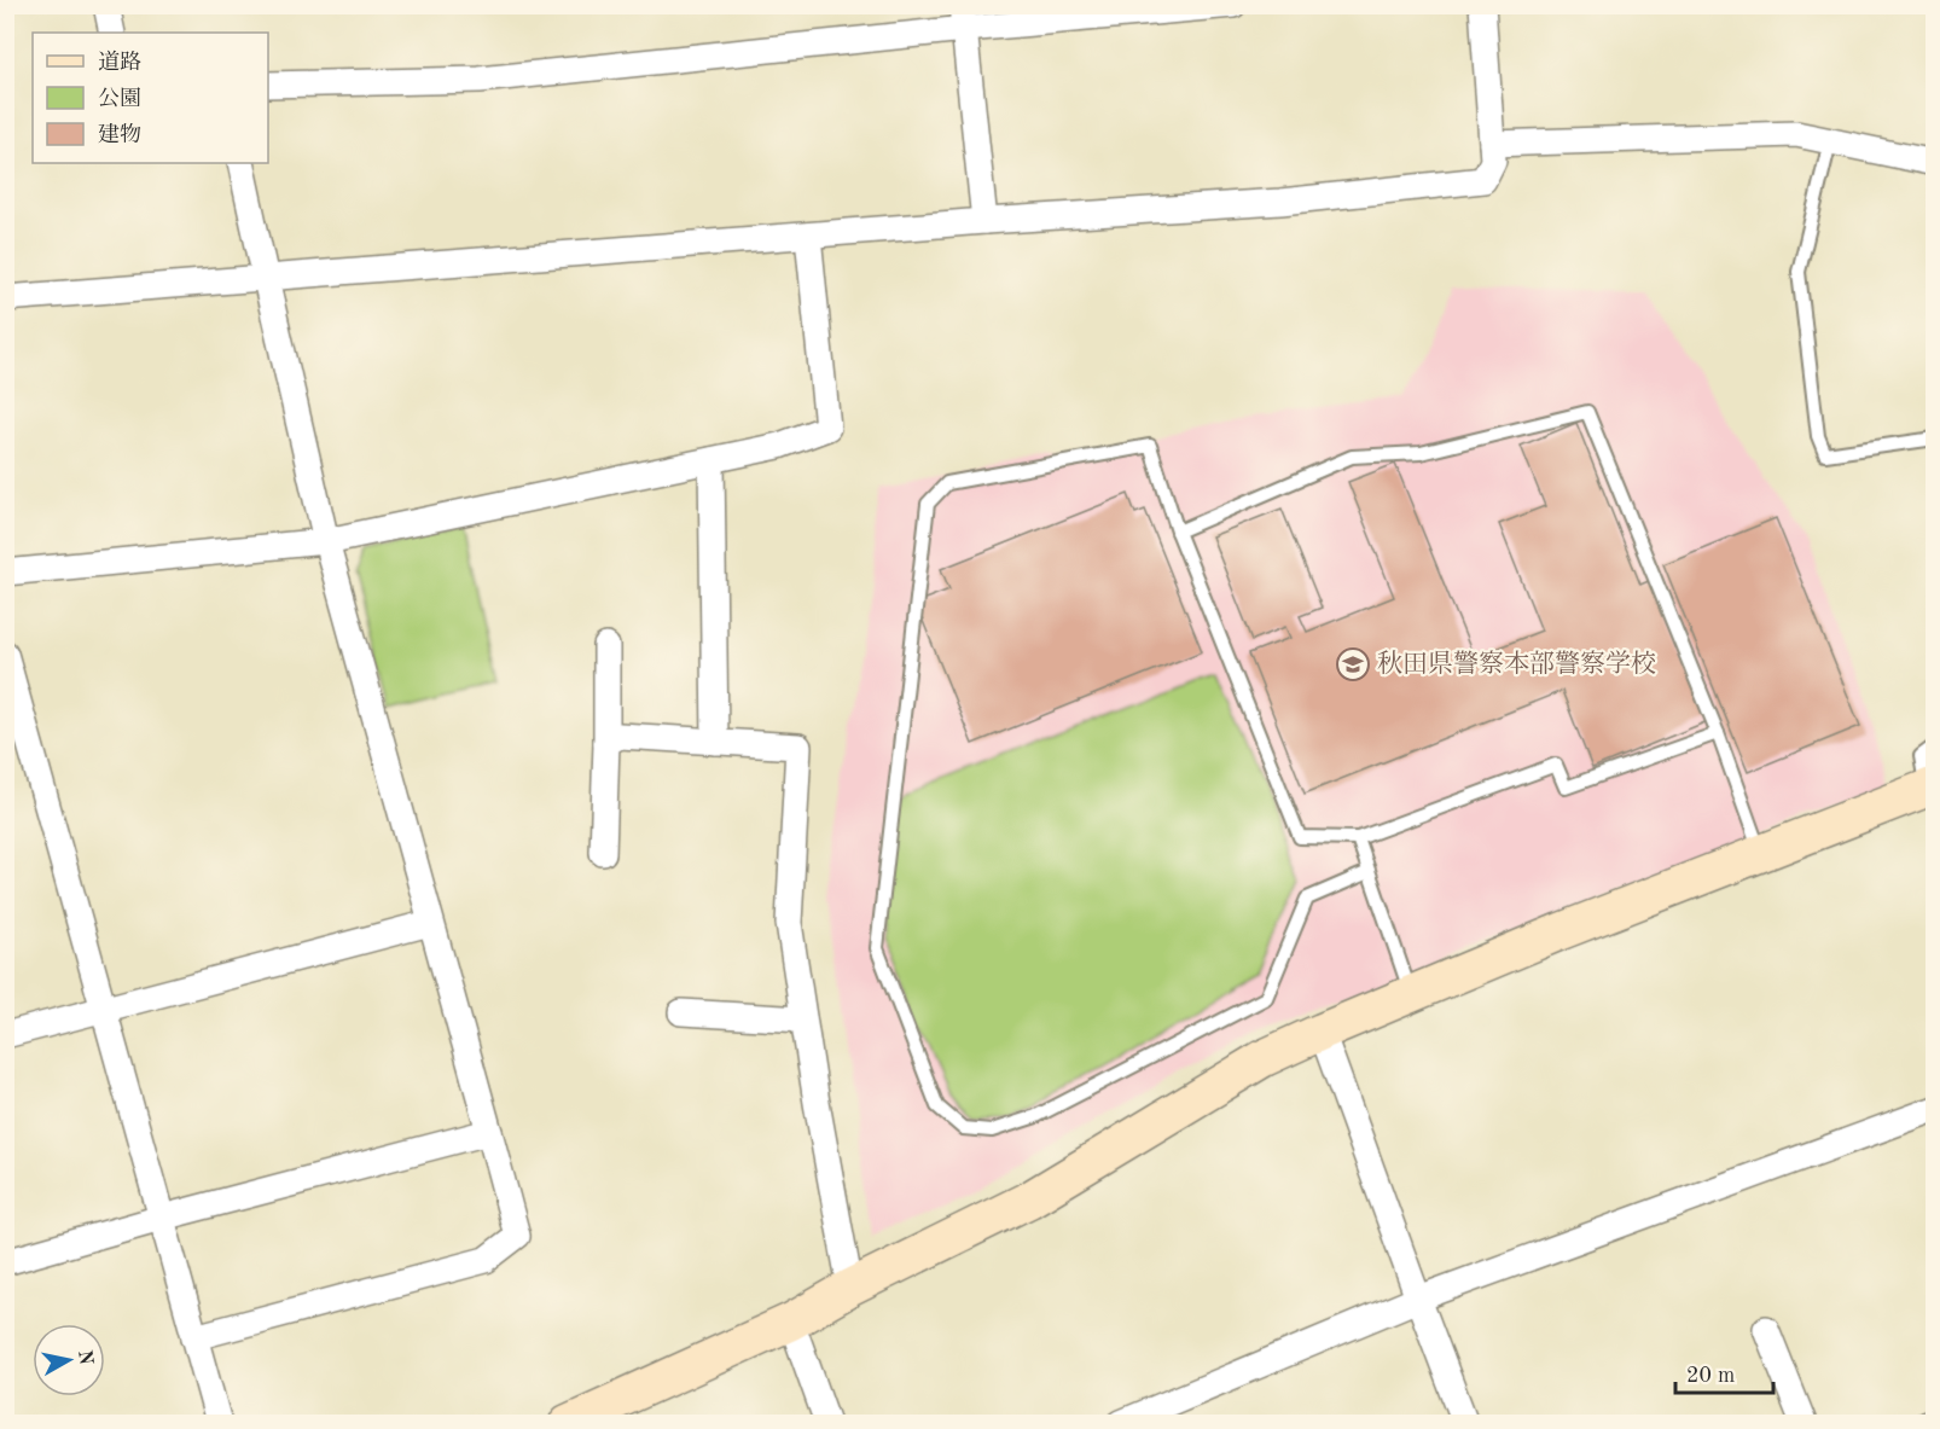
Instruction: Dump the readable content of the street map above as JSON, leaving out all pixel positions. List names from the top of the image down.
{
  "places": {
    "school or university": ["秋田県警察本部警察学校"]
  },
  "legend": ["道路", "公園", "建物"],
  "scale_bar": "20 m",
  "north": "right"
}
